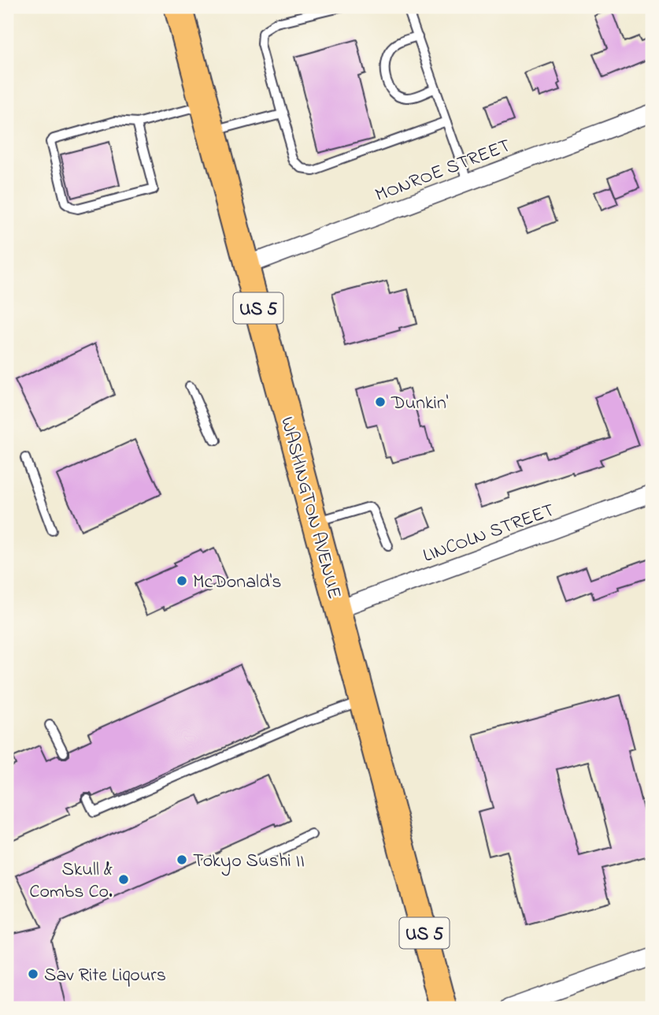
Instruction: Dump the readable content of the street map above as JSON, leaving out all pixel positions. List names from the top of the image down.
{
  "streets": {
    "main road": ["US 5", "WASHINGTON AVENUE"],
    "street": ["MONROE STREET", "LINCOLN STREET"]
  },
  "crossings": [
    ["MONROE STREET", "WASHINGTON AVENUE"],
    ["WASHINGTON AVENUE", "LINCOLN STREET"]
  ],
  "places": [
    "Dunkin'",
    "McDonald's",
    "Tokyo Sushi II",
    "Skull & Combs Co.",
    "Sav Rite Liqours"
  ]
}
